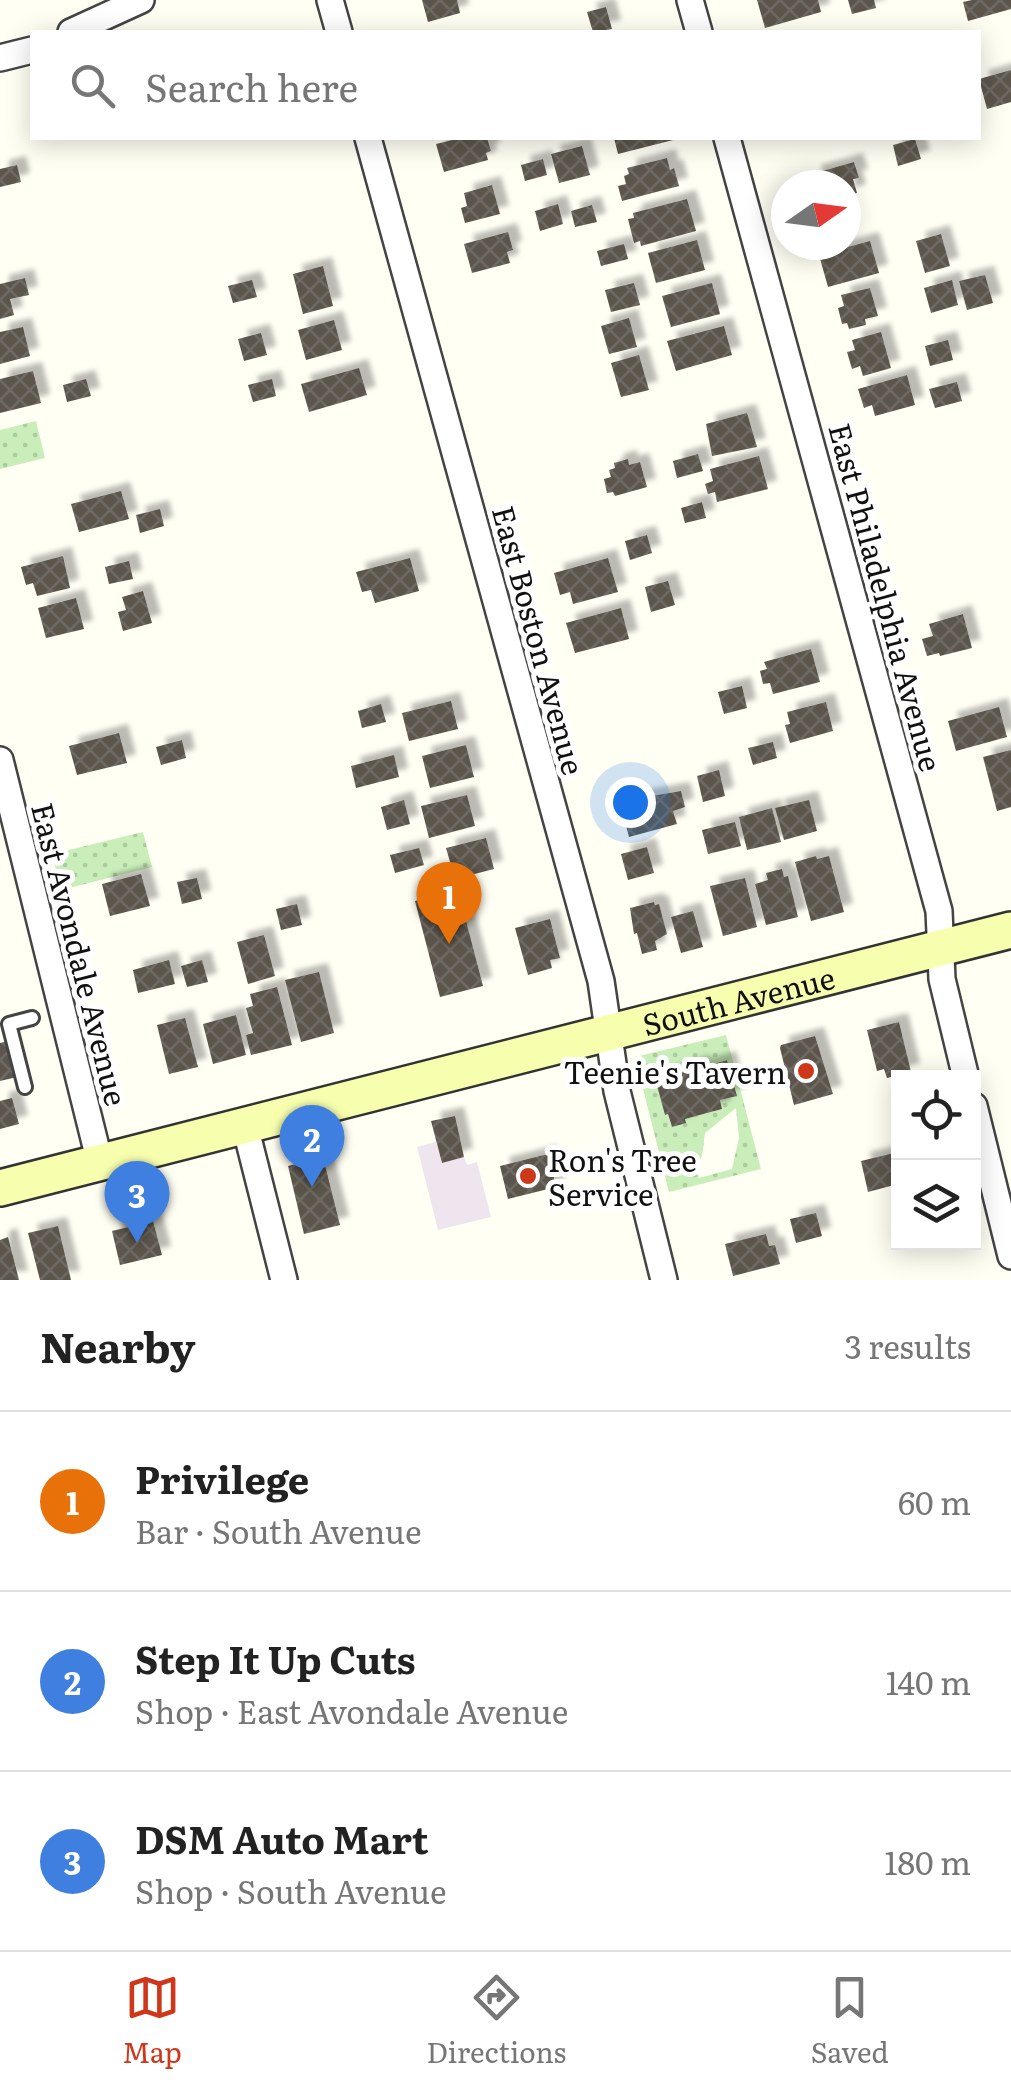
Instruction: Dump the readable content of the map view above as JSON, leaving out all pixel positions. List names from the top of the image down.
{
  "streets": {
    "main road": ["South Avenue"],
    "street": ["East Philadelphia Avenue", "East Boston Avenue", "East Avondale Avenue"]
  },
  "crossings": [
    ["East Philadelphia Avenue", "South Avenue"],
    ["East Boston Avenue", "South Avenue"],
    ["East Avondale Avenue", "South Avenue"]
  ],
  "places": ["Teenie's Tavern", "Ron's Tree Service"],
  "north": "right",
  "page": {
    "search": "Search here",
    "pins": ["1", "2", "3"],
    "heading": ["Nearby", "3 results"],
    "list": [
      {
        "mark": "1",
        "name": "Privilege",
        "note": "Bar · South Avenue",
        "value": "60 m"
      },
      {
        "mark": "2",
        "name": "Step It Up Cuts",
        "note": "Shop · East Avondale Avenue",
        "value": "140 m"
      },
      {
        "mark": "3",
        "name": "DSM Auto Mart",
        "note": "Shop · South Avenue",
        "value": "180 m"
      }
    ],
    "nav": ["Map", "Directions", "Saved"]
  }
}
